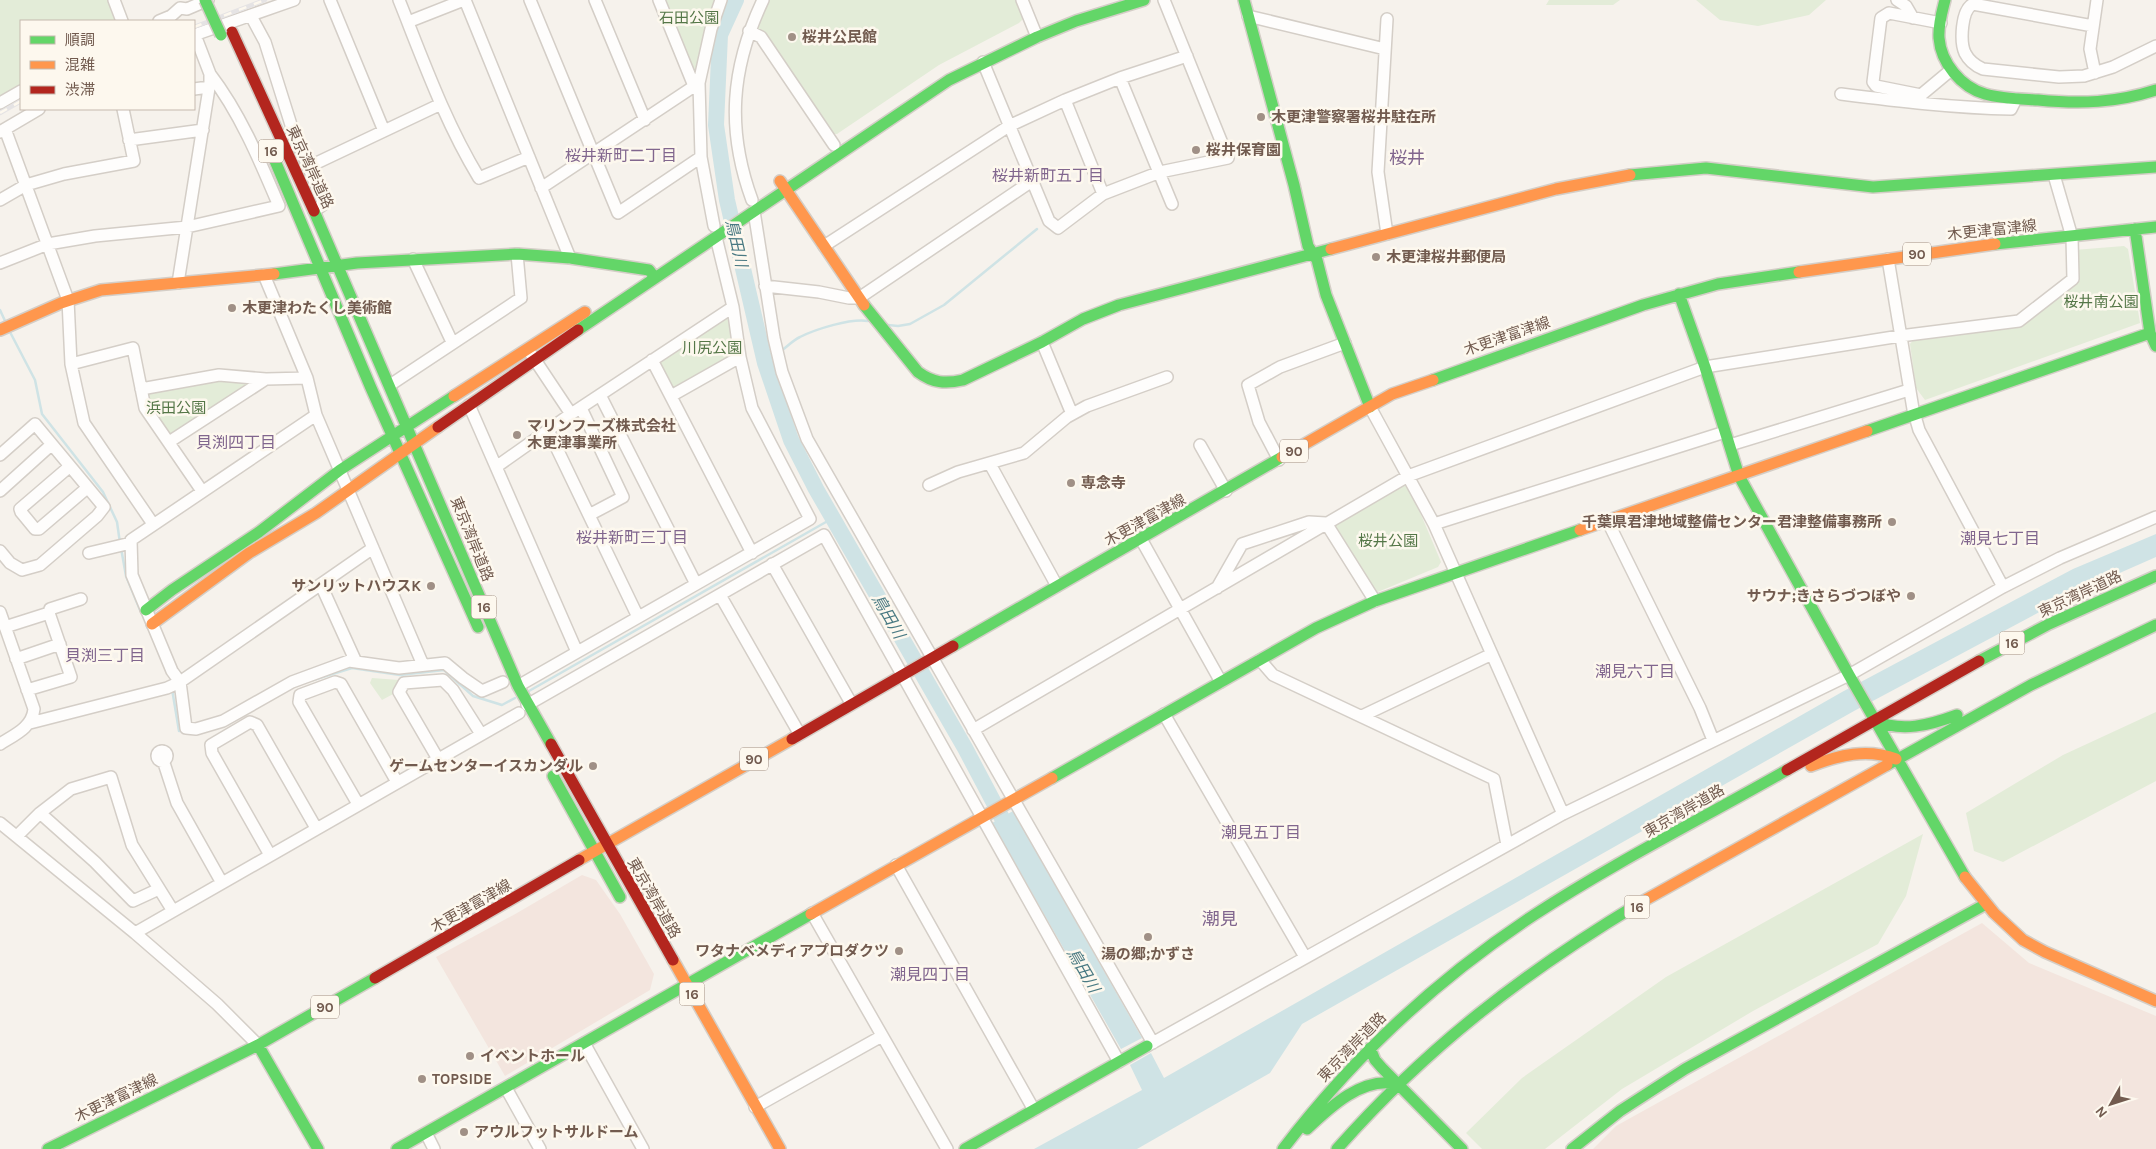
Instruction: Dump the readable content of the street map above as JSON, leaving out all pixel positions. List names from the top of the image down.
{
  "streets": {
    "main road": [
      "16",
      "東京湾岸道路",
      "木更津富津線",
      "90"
    ]
  },
  "crossings": [
    ["東京湾岸道路", "木更津富津線"],
    ["木更津富津線", "90"]
  ],
  "districts": [
    "桜井新町二丁目",
    "桜井",
    "桜井新町五丁目",
    "貝渕四丁目",
    "桜井新町三丁目",
    "潮見七丁目",
    "貝渕三丁目",
    "潮見六丁目",
    "潮見五丁目",
    "潮見",
    "潮見四丁目"
  ],
  "water": ["鳥田川"],
  "parks": [
    "石田公園",
    "桜井南公園",
    "川尻公園",
    "浜田公園",
    "桜井公園"
  ],
  "places": [
    "桜井公民館",
    "木更津警察署桜井駐在所",
    "桜井保育園",
    "木更津桜井郵便局",
    "木更津わたくし美術館",
    "マリンフーズ株式会社 木更津事業所",
    "専念寺",
    "千葉県君津地域整備センター君津整備事務所",
    "サンリットハウスK",
    "サウナ;きさらづつぼや",
    "ゲームセンターイスカンダル",
    "湯の郷;かずさ",
    "ワタナベメディアプロダクツ",
    "イベントホール",
    "TOPSIDE",
    "アウルフットサルドーム"
  ],
  "legend": ["順調", "混雑", "渋滞"],
  "north": "bottom left"
}
